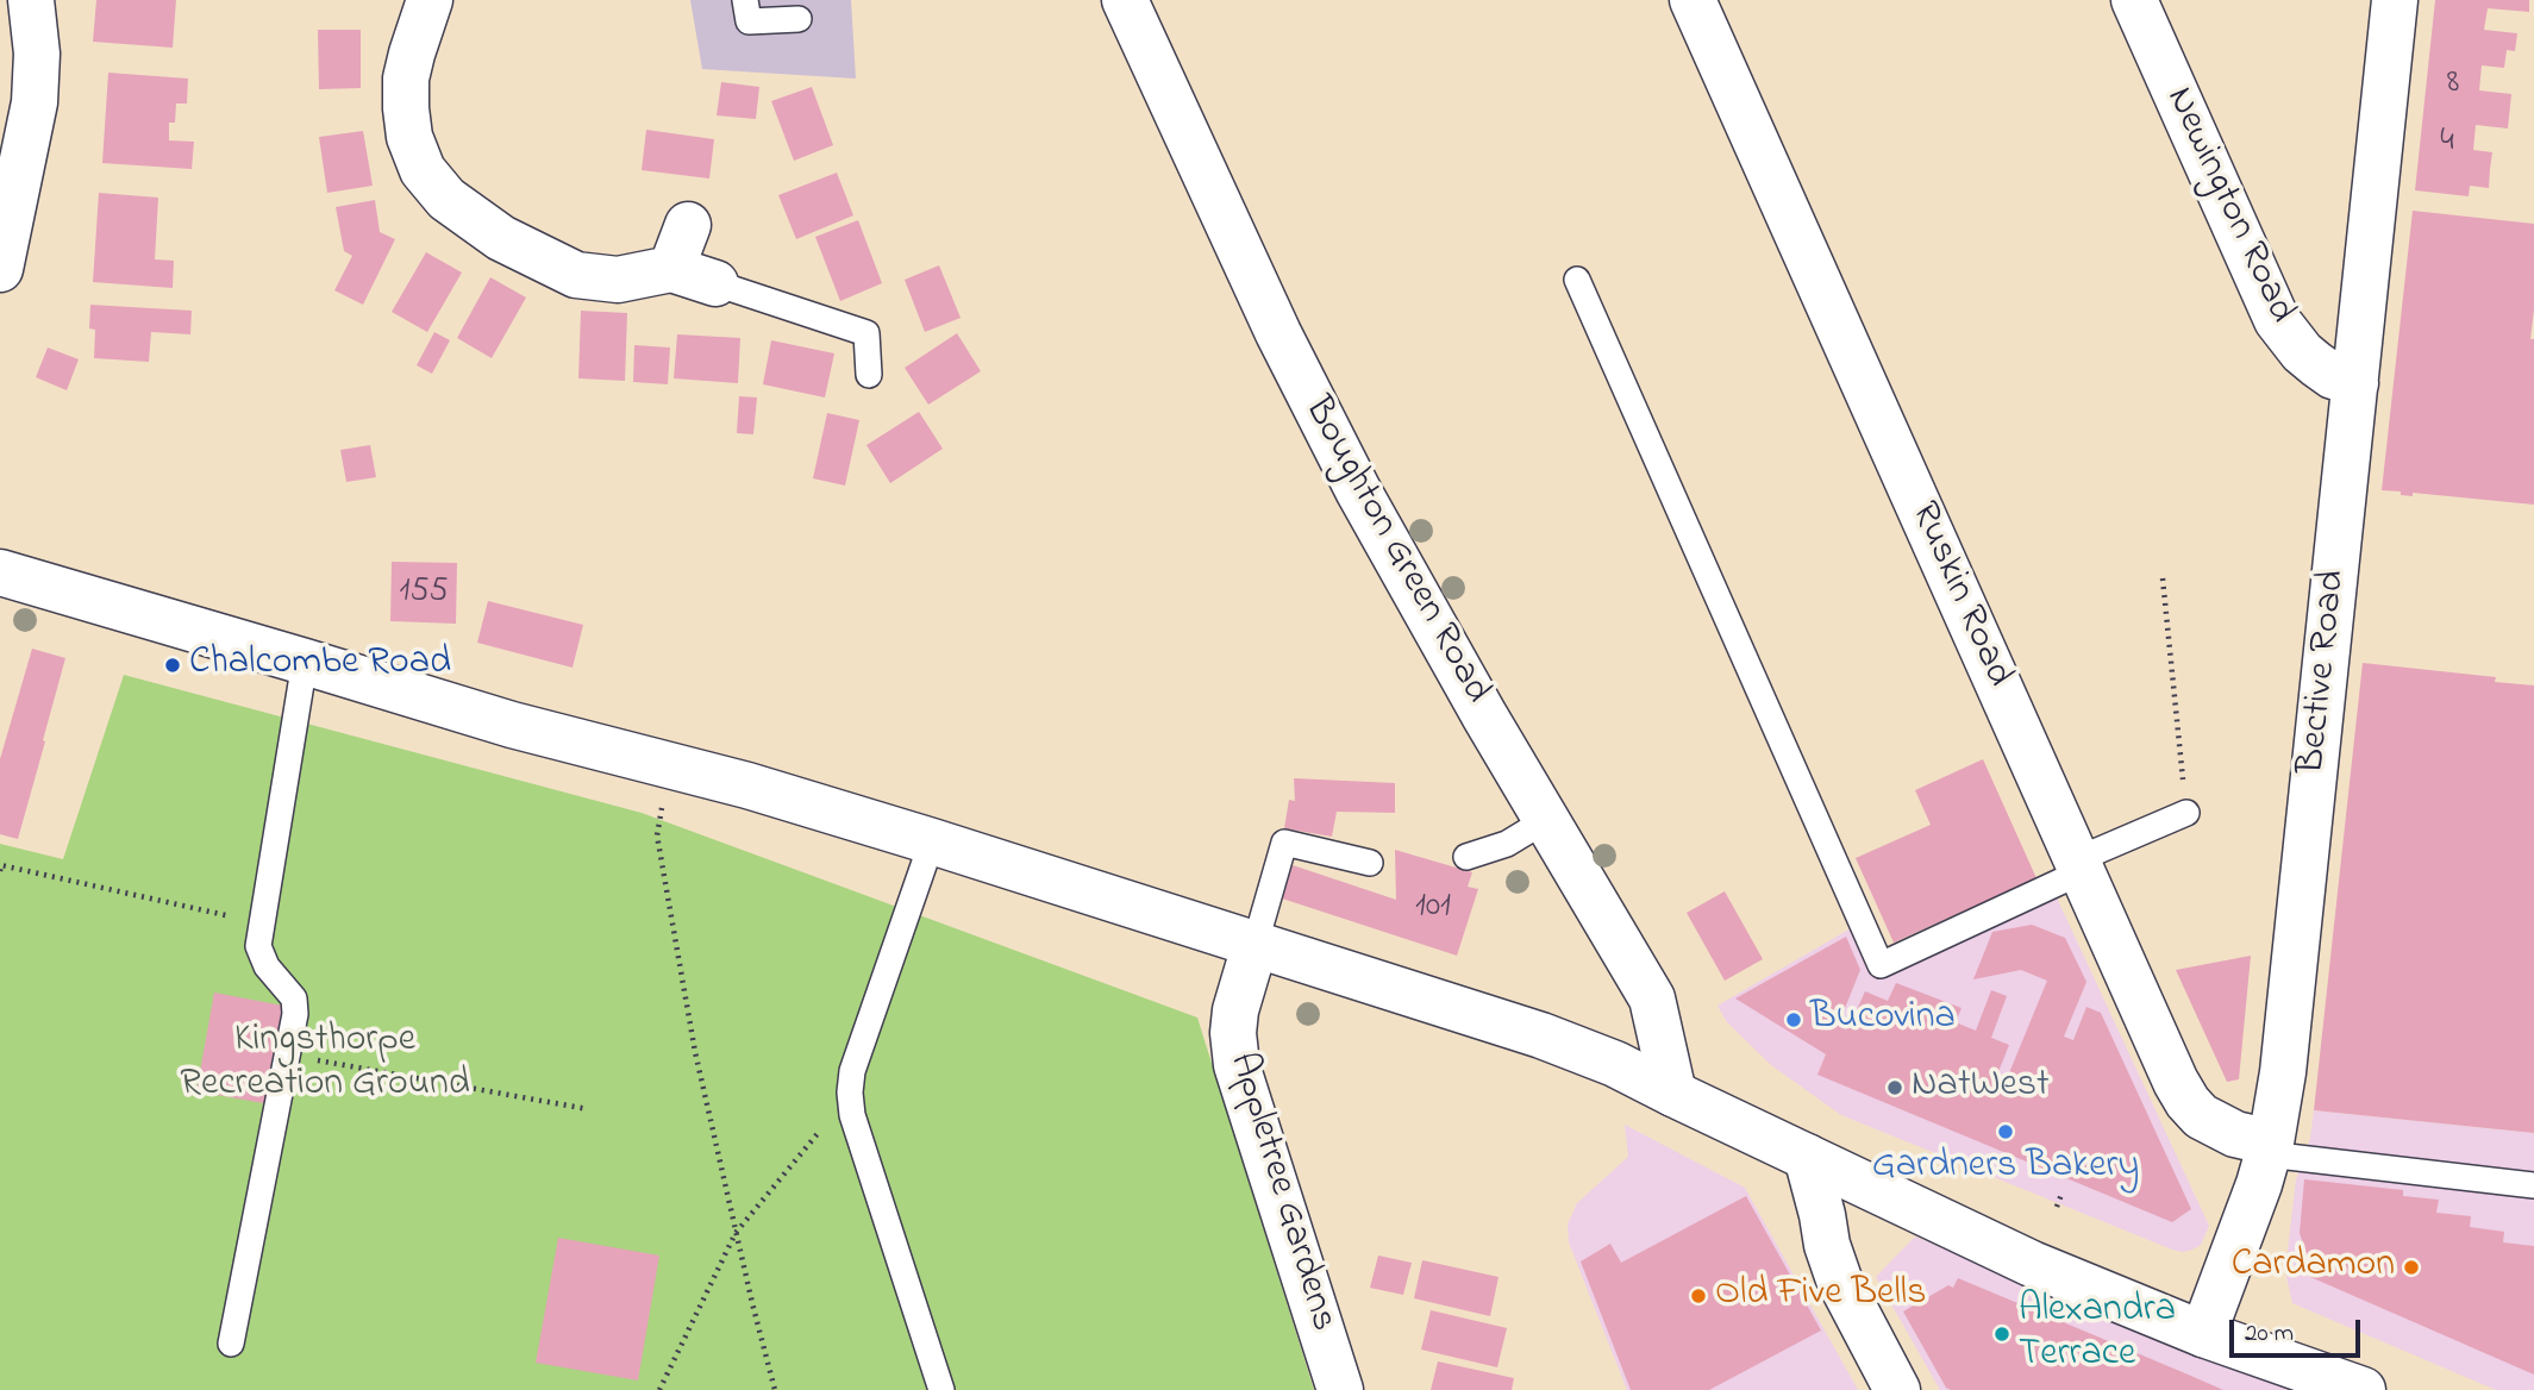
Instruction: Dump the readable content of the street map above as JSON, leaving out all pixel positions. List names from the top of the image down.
{
  "streets": {
    "main road": [
      "Newington Road",
      "Boughton Green Road",
      "Ruskin Road",
      "Bective Road",
      "Appletree Gardens"
    ]
  },
  "crossings": [
    ["Newington Road", "Bective Road"],
    ["Ruskin Road", "Bective Road"]
  ],
  "parks": ["Kingsthorpe Recreation Ground"],
  "places": [
    "Chalcombe Road",
    "Bucovina",
    "NatWest",
    "Gardners Bakery",
    "Cardamon",
    "Old Five Bells",
    "Alexandra Terrace"
  ],
  "house_numbers": [
    "8",
    "4",
    "155",
    "101"
  ],
  "scale_bar": "20 m"
}
